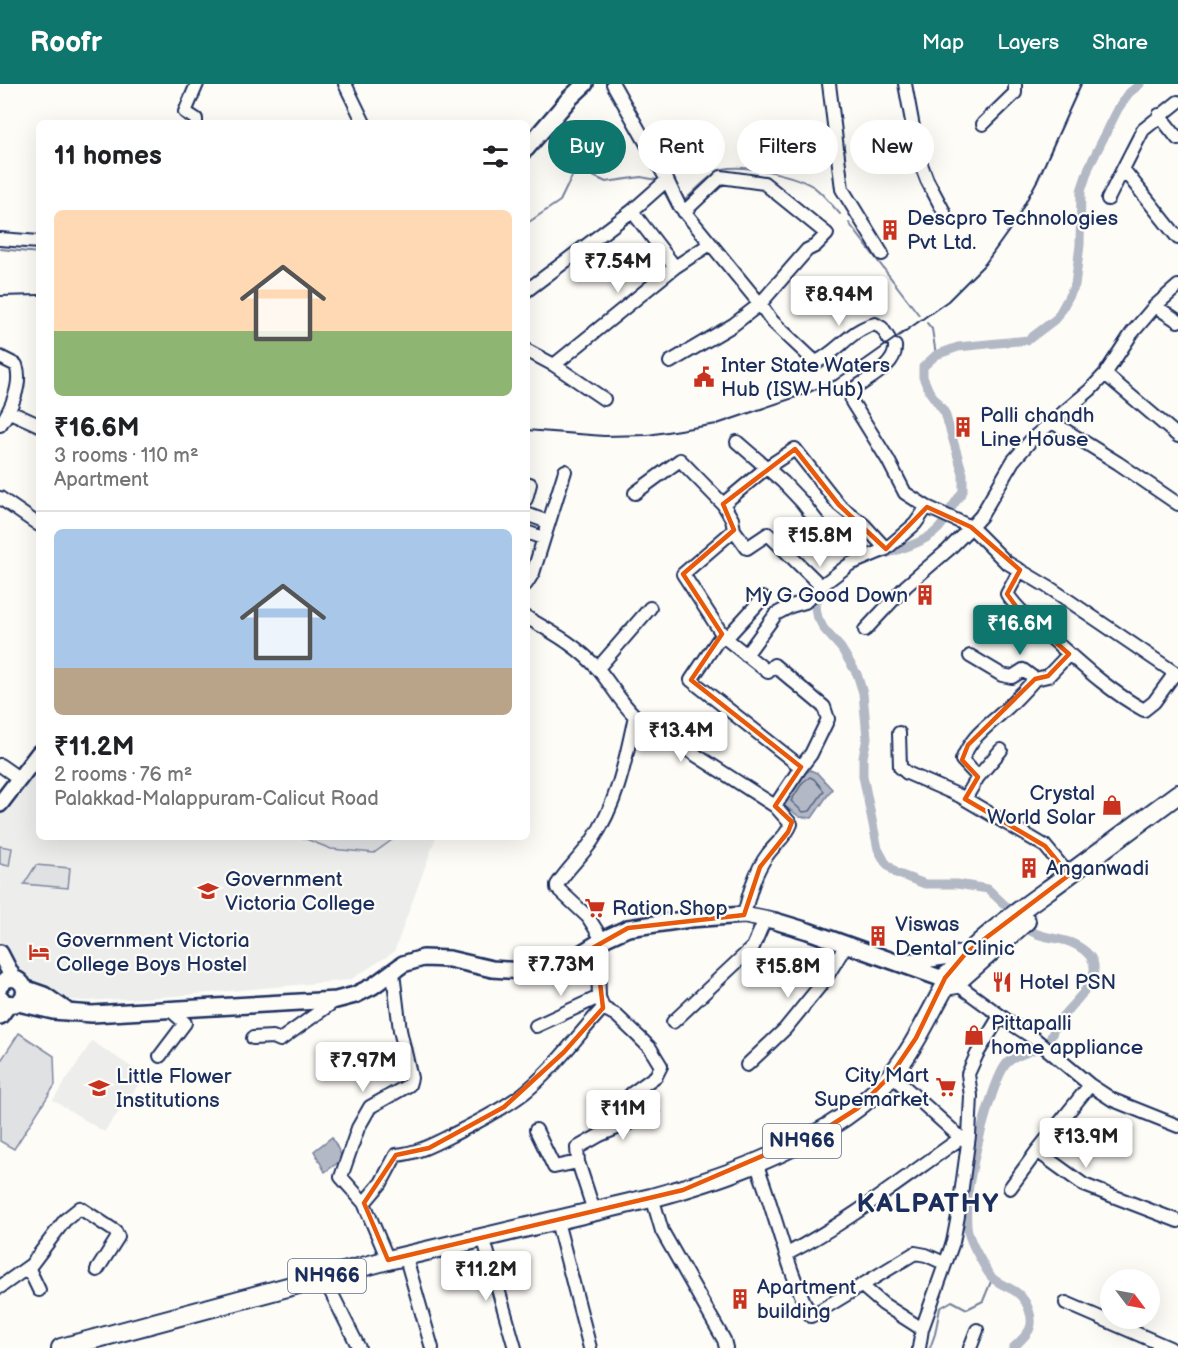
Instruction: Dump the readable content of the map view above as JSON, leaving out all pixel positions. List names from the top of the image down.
{
  "streets": {
    "highway": ["NH966"]
  },
  "districts": ["KALPATHY"],
  "places": {
    "building": [
      "Descpro Technologies Pvt Ltd.",
      "Palli chandh Line House",
      "My G Good Down",
      "Anganwadi",
      "Viswas Dental Clinic",
      "Apartment building"
    ],
    "public building": ["Inter State Waters Hub (ISW Hub)"],
    "shop": ["Crystal World Solar", "Pittapalli home appliance"],
    "school or university": ["Government Victoria College", "Little Flower Institutions"],
    "supermarket": ["Ration Shop", "City Mart Supemarket"],
    "hotel": ["Government Victoria College Boys Hostel"],
    "restaurant": ["Hotel PSN"]
  },
  "north": "bottom right",
  "page": {
    "header": "Roofr",
    "nav": ["Map", "Layers", "Share"],
    "chip": [
      "Buy",
      "Rent",
      "Filters",
      "New"
    ],
    "heading": "11 homes",
    "list": [
      {
        "name": "₹16.6M",
        "note": "3 rooms · 110 m² · Apartment"
      },
      {
        "name": "₹11.2M",
        "note": "2 rooms · 76 m² · Palakkad-Malappuram-Calicut Road"
      }
    ],
    "price": [
      "₹7.54M",
      "₹8.94M",
      "₹15.8M",
      "₹16.6M",
      "₹13.4M",
      "₹7.73M",
      "₹15.8M",
      "₹7.97M",
      "₹11M",
      "₹13.9M",
      "₹11.2M"
    ]
  }
}
